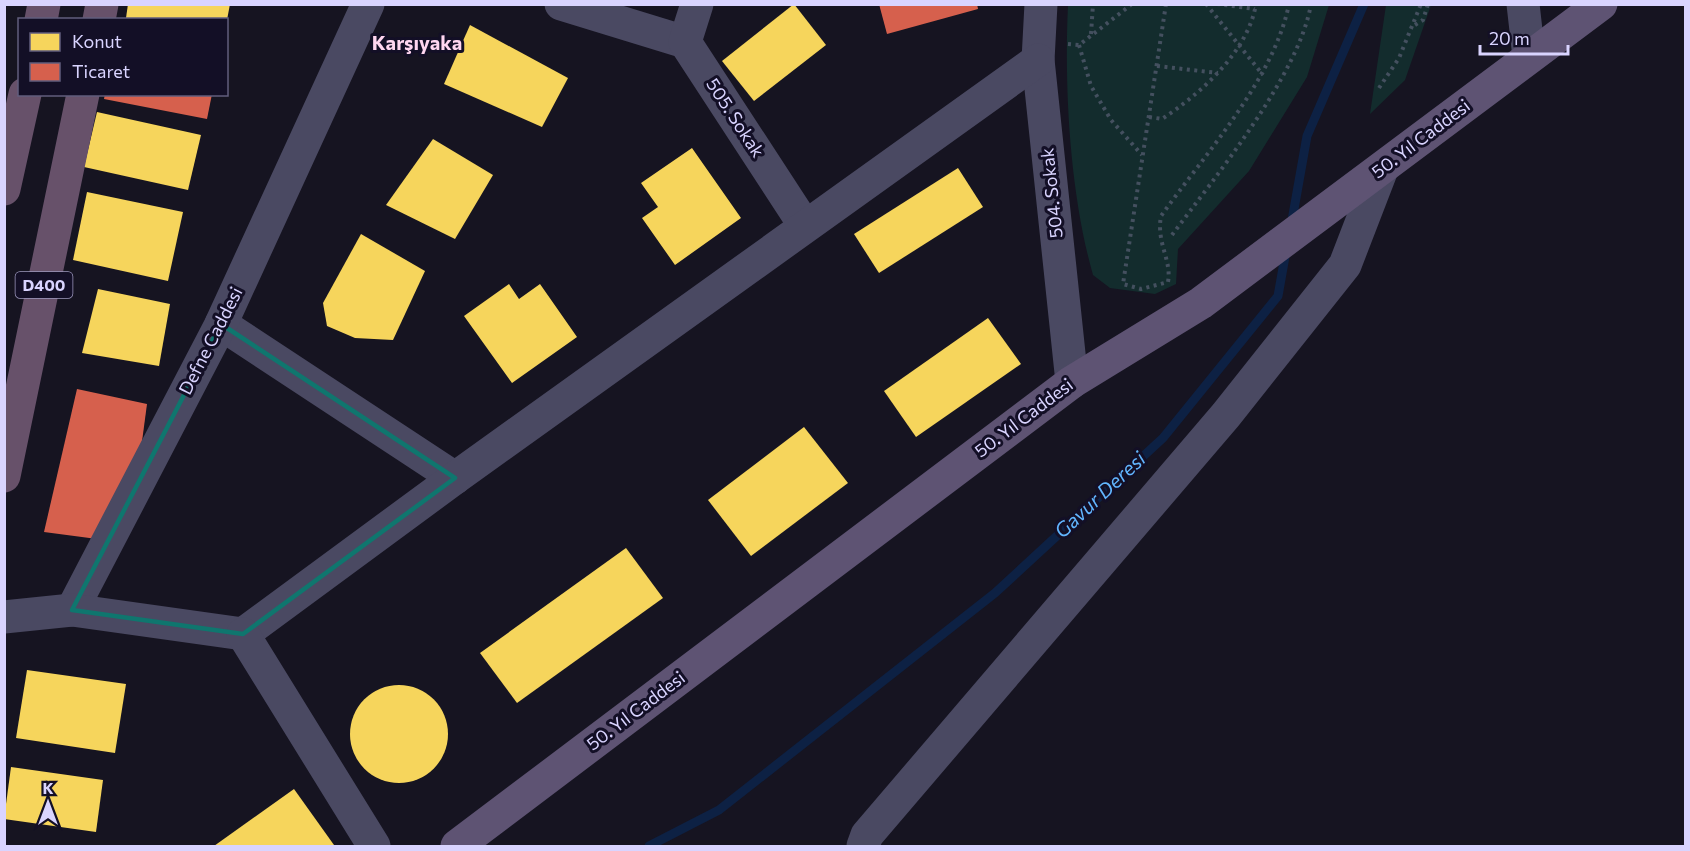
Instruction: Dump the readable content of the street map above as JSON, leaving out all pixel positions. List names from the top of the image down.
{
  "streets": {
    "highway": ["D400"],
    "main road": ["50. Yıl Caddesi"],
    "street": ["505. Sokak", "504. Sokak", "Defne Caddesi"]
  },
  "crossings": [
    ["50. Yıl Caddesi", "504. Sokak"]
  ],
  "districts": ["Karşıyaka"],
  "water": ["Gavur Deresi"],
  "legend": ["Konut", "Ticaret"],
  "scale_bar": "20 m",
  "north": "top"
}
